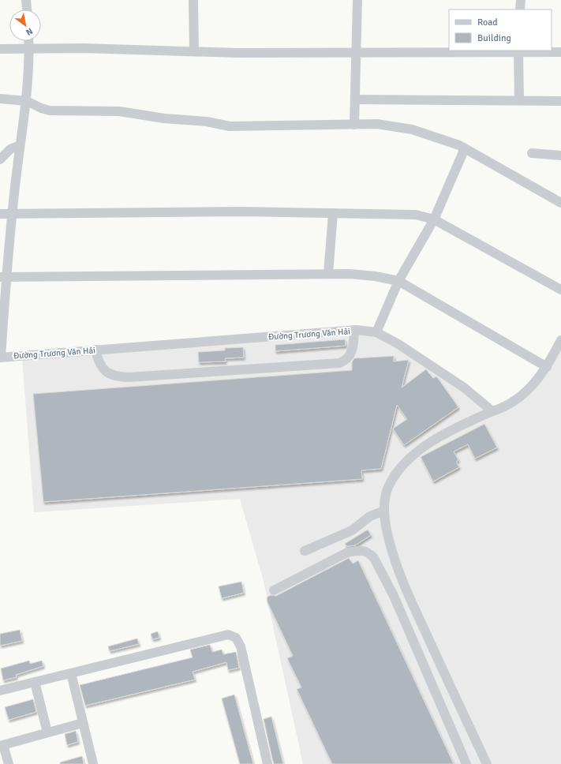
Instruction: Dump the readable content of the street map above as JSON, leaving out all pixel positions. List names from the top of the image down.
{
  "streets": {
    "street": ["Đường Trương Văn Hải"]
  },
  "legend": ["Road", "Building"],
  "north": "bottom right"
}
